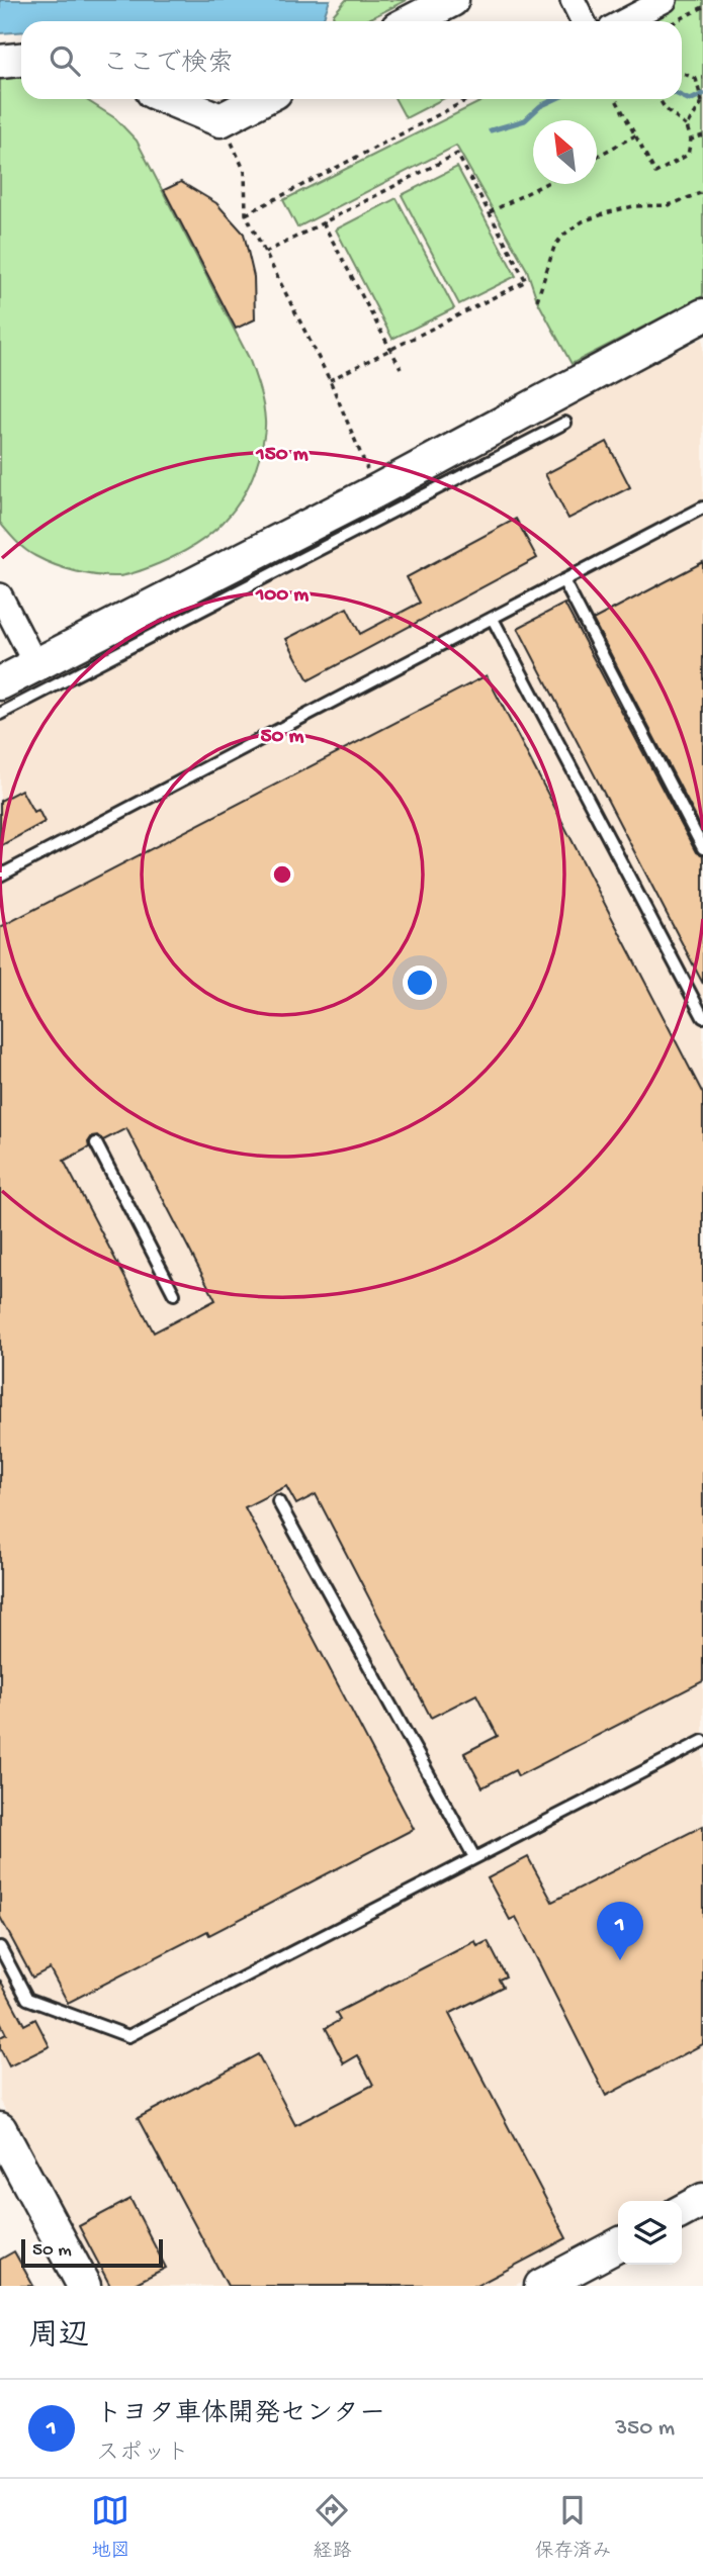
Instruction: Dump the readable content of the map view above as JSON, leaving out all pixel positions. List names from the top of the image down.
{
  "scale_bar": "50 m",
  "north": "top left",
  "page": {
    "search": "ここで検索",
    "pins": "1",
    "scale": "50 m",
    "heading": "周辺",
    "list": [
      {
        "mark": "1",
        "name": "トヨタ車体開発センター",
        "note": "スポット",
        "value": "350 m"
      }
    ],
    "nav": ["地図", "経路", "保存済み"]
  },
  "rings": ["150 m", "100 m", "50 m"]
}
